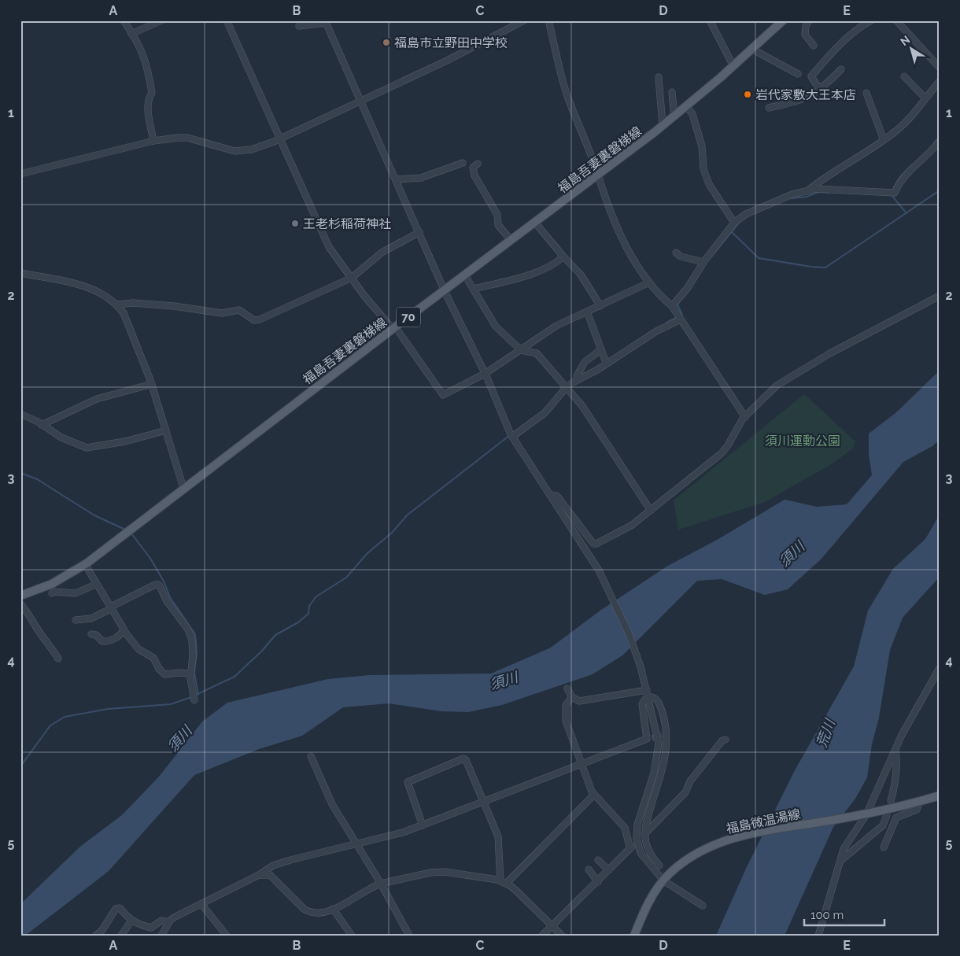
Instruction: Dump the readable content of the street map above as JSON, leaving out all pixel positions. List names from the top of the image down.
{
  "streets": {
    "main road": ["福島吾妻裏磐梯線", "70", "福島微温湯線"]
  },
  "water": ["須川", "荒川"],
  "parks": ["須川運動公園"],
  "places": ["福島市立野田中学校", "岩代家敷大王本店", "王老杉稲荷神社"],
  "scale_bar": "100 m",
  "north": "top left",
  "grid": {
    "columns": [
      "A",
      "B",
      "C",
      "D",
      "E"
    ],
    "rows": [
      "1",
      "2",
      "3",
      "4",
      "5"
    ]
  }
}
